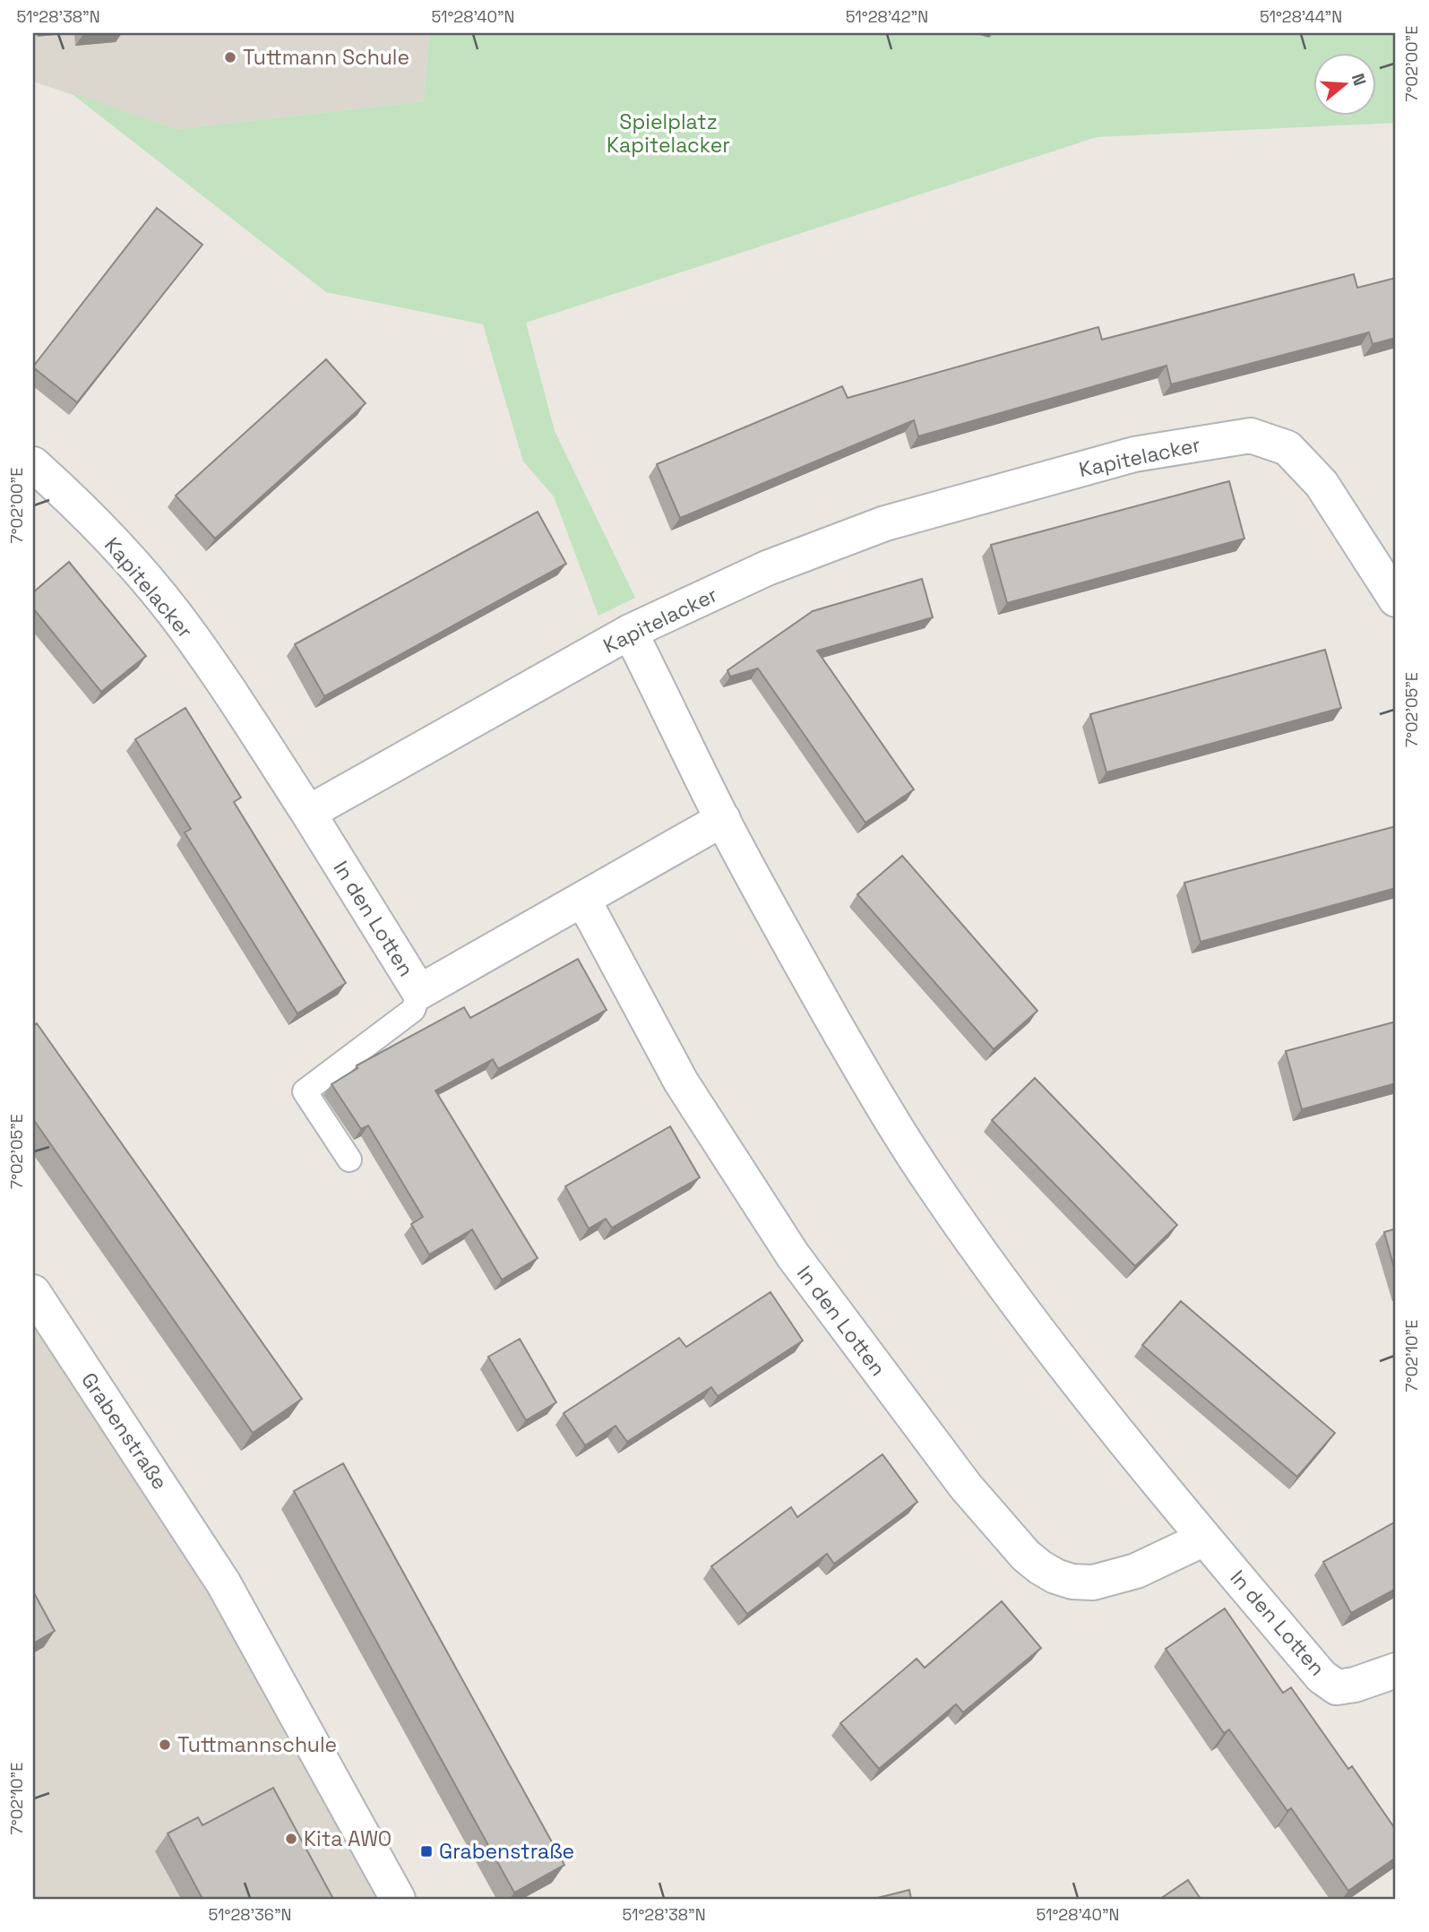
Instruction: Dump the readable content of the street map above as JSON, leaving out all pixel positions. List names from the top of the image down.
{
  "streets": {
    "street": ["Kapitelacker", "In den Lotten", "Grabenstraße"]
  },
  "crossings": [
    ["Kapitelacker", "In den Lotten"]
  ],
  "parks": ["Spielplatz Kapitelacker"],
  "places": {
    "other": ["Tuttmann Schule", "Tuttmannschule", "Kita AWO"],
    "transit": ["Grabenstraße"]
  },
  "north": "right",
  "coordinates": [
    "51°28'38\"N",
    "51°28'40\"N",
    "51°28'42\"N",
    "51°28'44\"N",
    "7°02'00\"E",
    "7°02'05\"E",
    "7°02'10\"E",
    "51°28'36\"N"
  ]
}
